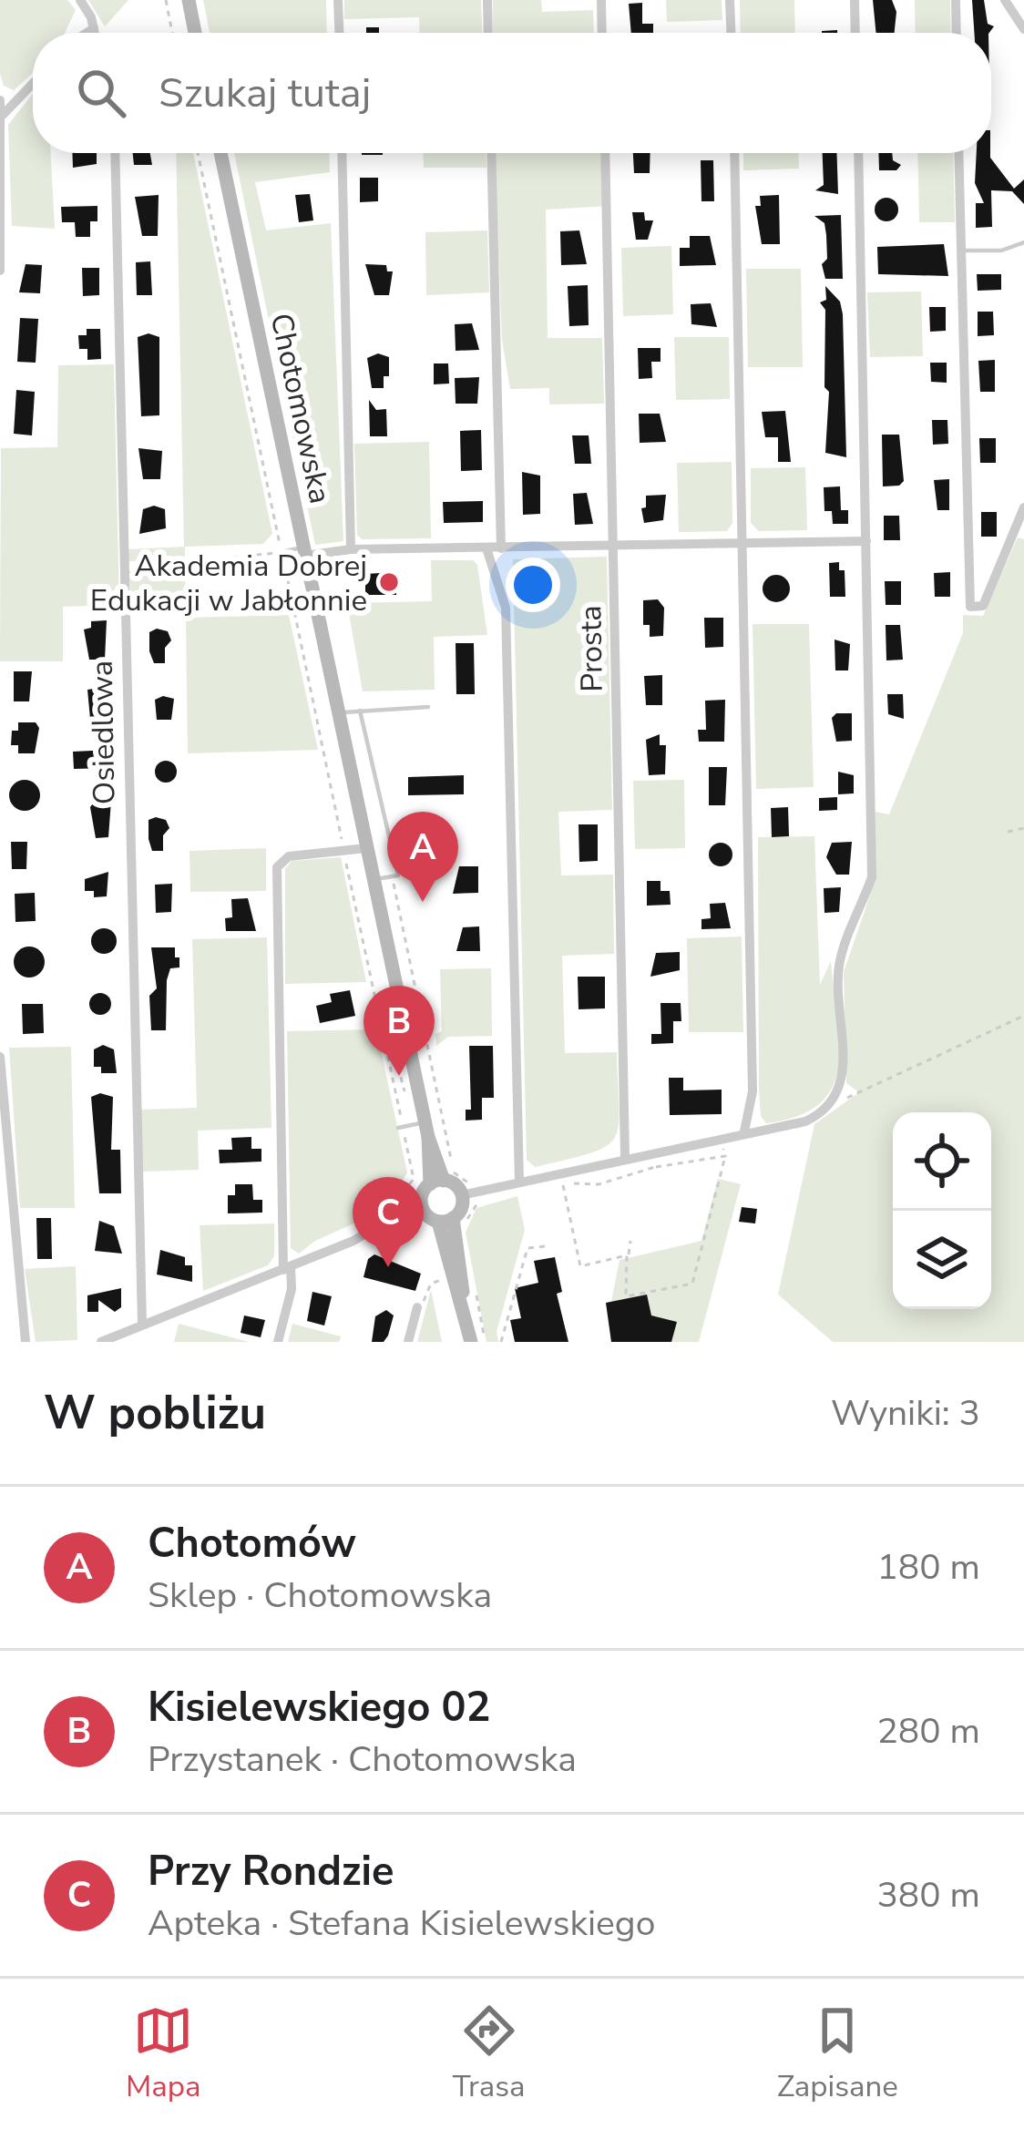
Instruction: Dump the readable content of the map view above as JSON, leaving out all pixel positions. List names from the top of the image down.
{
  "streets": {
    "street": ["Chotomowska", "Prosta", "Osiedlowa"]
  },
  "places": ["Akademia Dobrej Edukacji w Jabłonnie"],
  "page": {
    "search": "Szukaj tutaj",
    "pins": ["A", "B", "C"],
    "heading": ["W pobliżu", "Wyniki: 3"],
    "list": [
      {
        "mark": "A",
        "name": "Chotomów",
        "note": "Sklep · Chotomowska",
        "value": "180 m"
      },
      {
        "mark": "B",
        "name": "Kisielewskiego 02",
        "note": "Przystanek · Chotomowska",
        "value": "280 m"
      },
      {
        "mark": "C",
        "name": "Przy Rondzie",
        "note": "Apteka · Stefana Kisielewskiego",
        "value": "380 m"
      }
    ],
    "nav": ["Mapa", "Trasa", "Zapisane"]
  }
}
